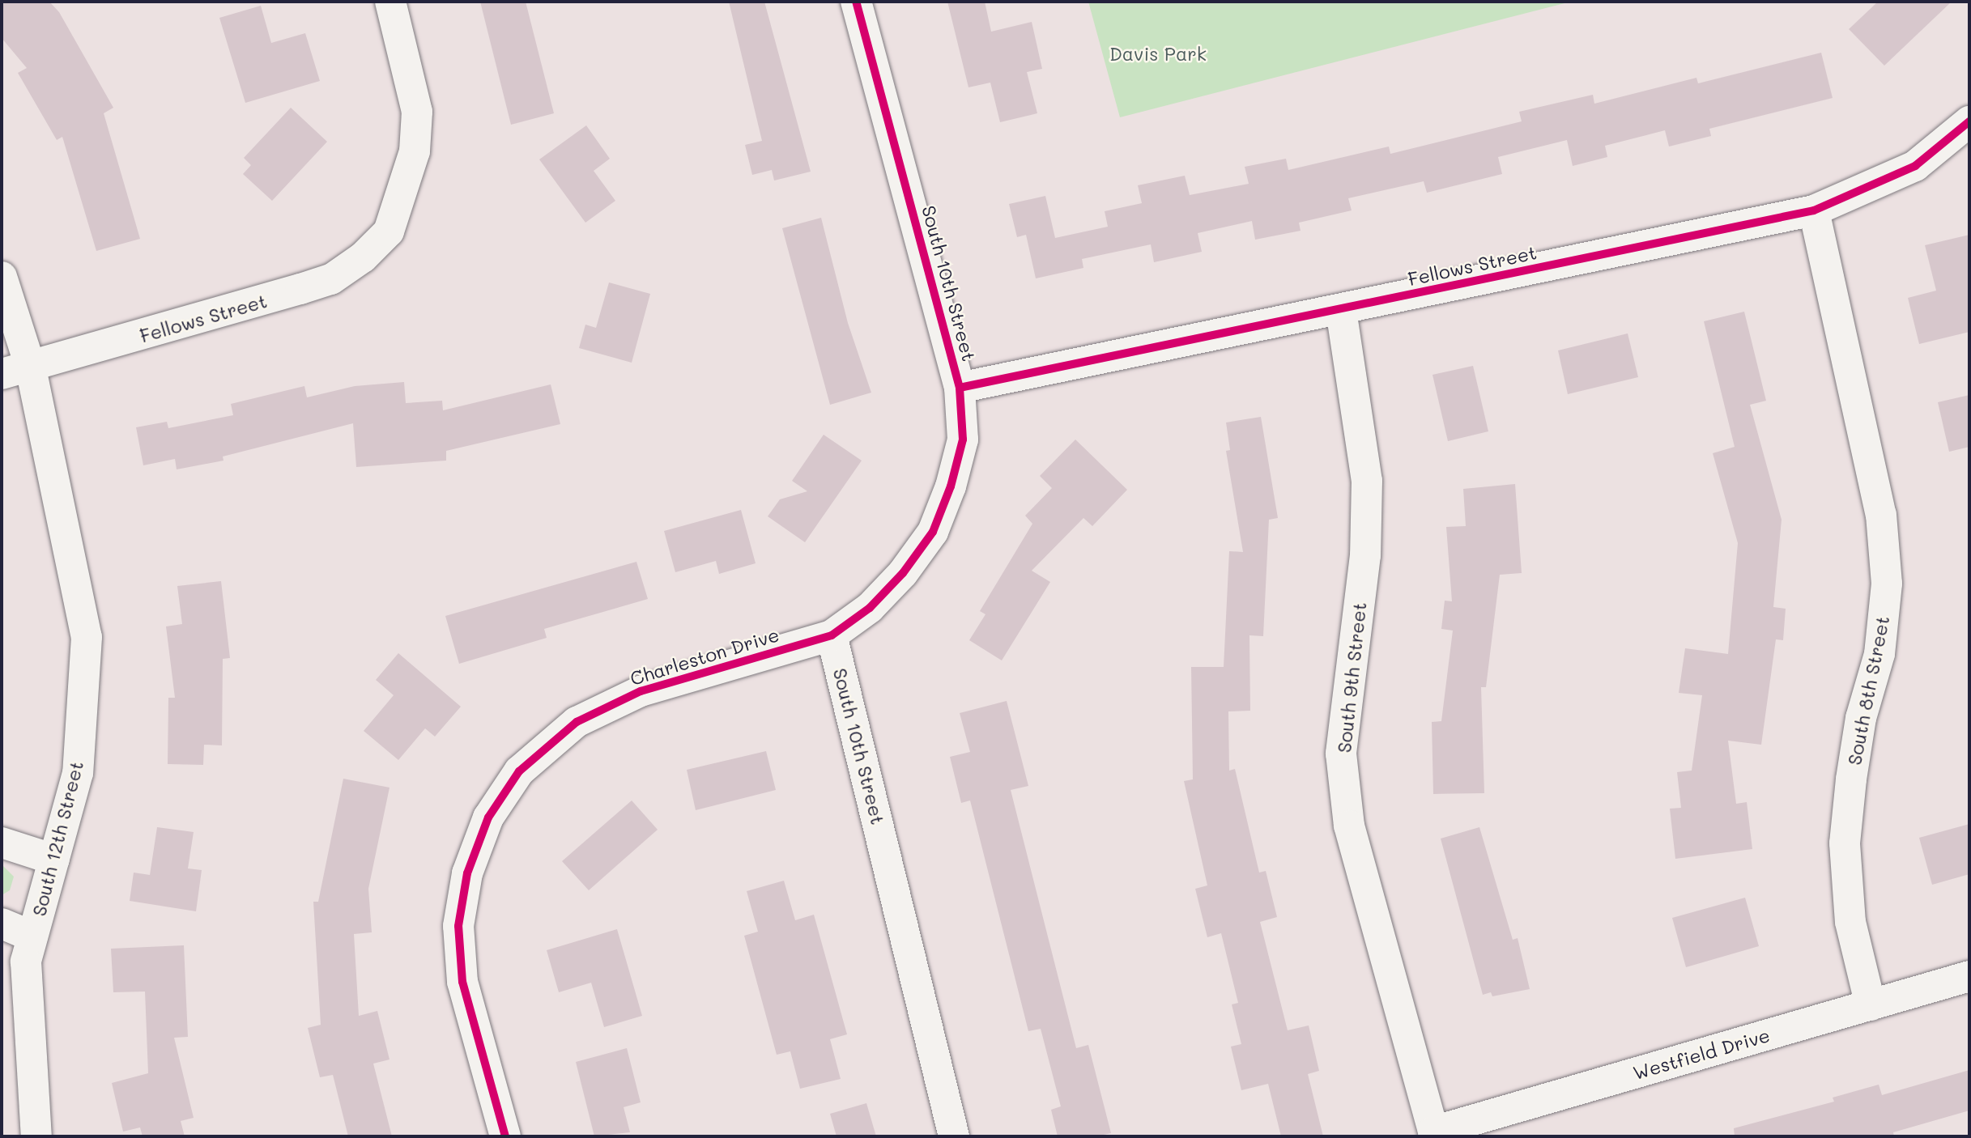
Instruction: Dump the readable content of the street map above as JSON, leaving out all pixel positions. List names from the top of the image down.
{
  "streets": {
    "street": [
      "Fellows Street",
      "South 10th Street",
      "Charleston Drive",
      "South 9th Street",
      "South 8th Street",
      "South 12th Street",
      "Westfield Drive"
    ]
  },
  "crossings": [
    ["Fellows Street", "South 10th Street"],
    ["Fellows Street", "South 9th Street"],
    ["Fellows Street", "South 8th Street"],
    ["Fellows Street", "South 12th Street"],
    ["South 10th Street", "Charleston Drive"],
    ["South 9th Street", "Westfield Drive"],
    ["South 8th Street", "Westfield Drive"]
  ],
  "parks": ["Davis Park"]
}
